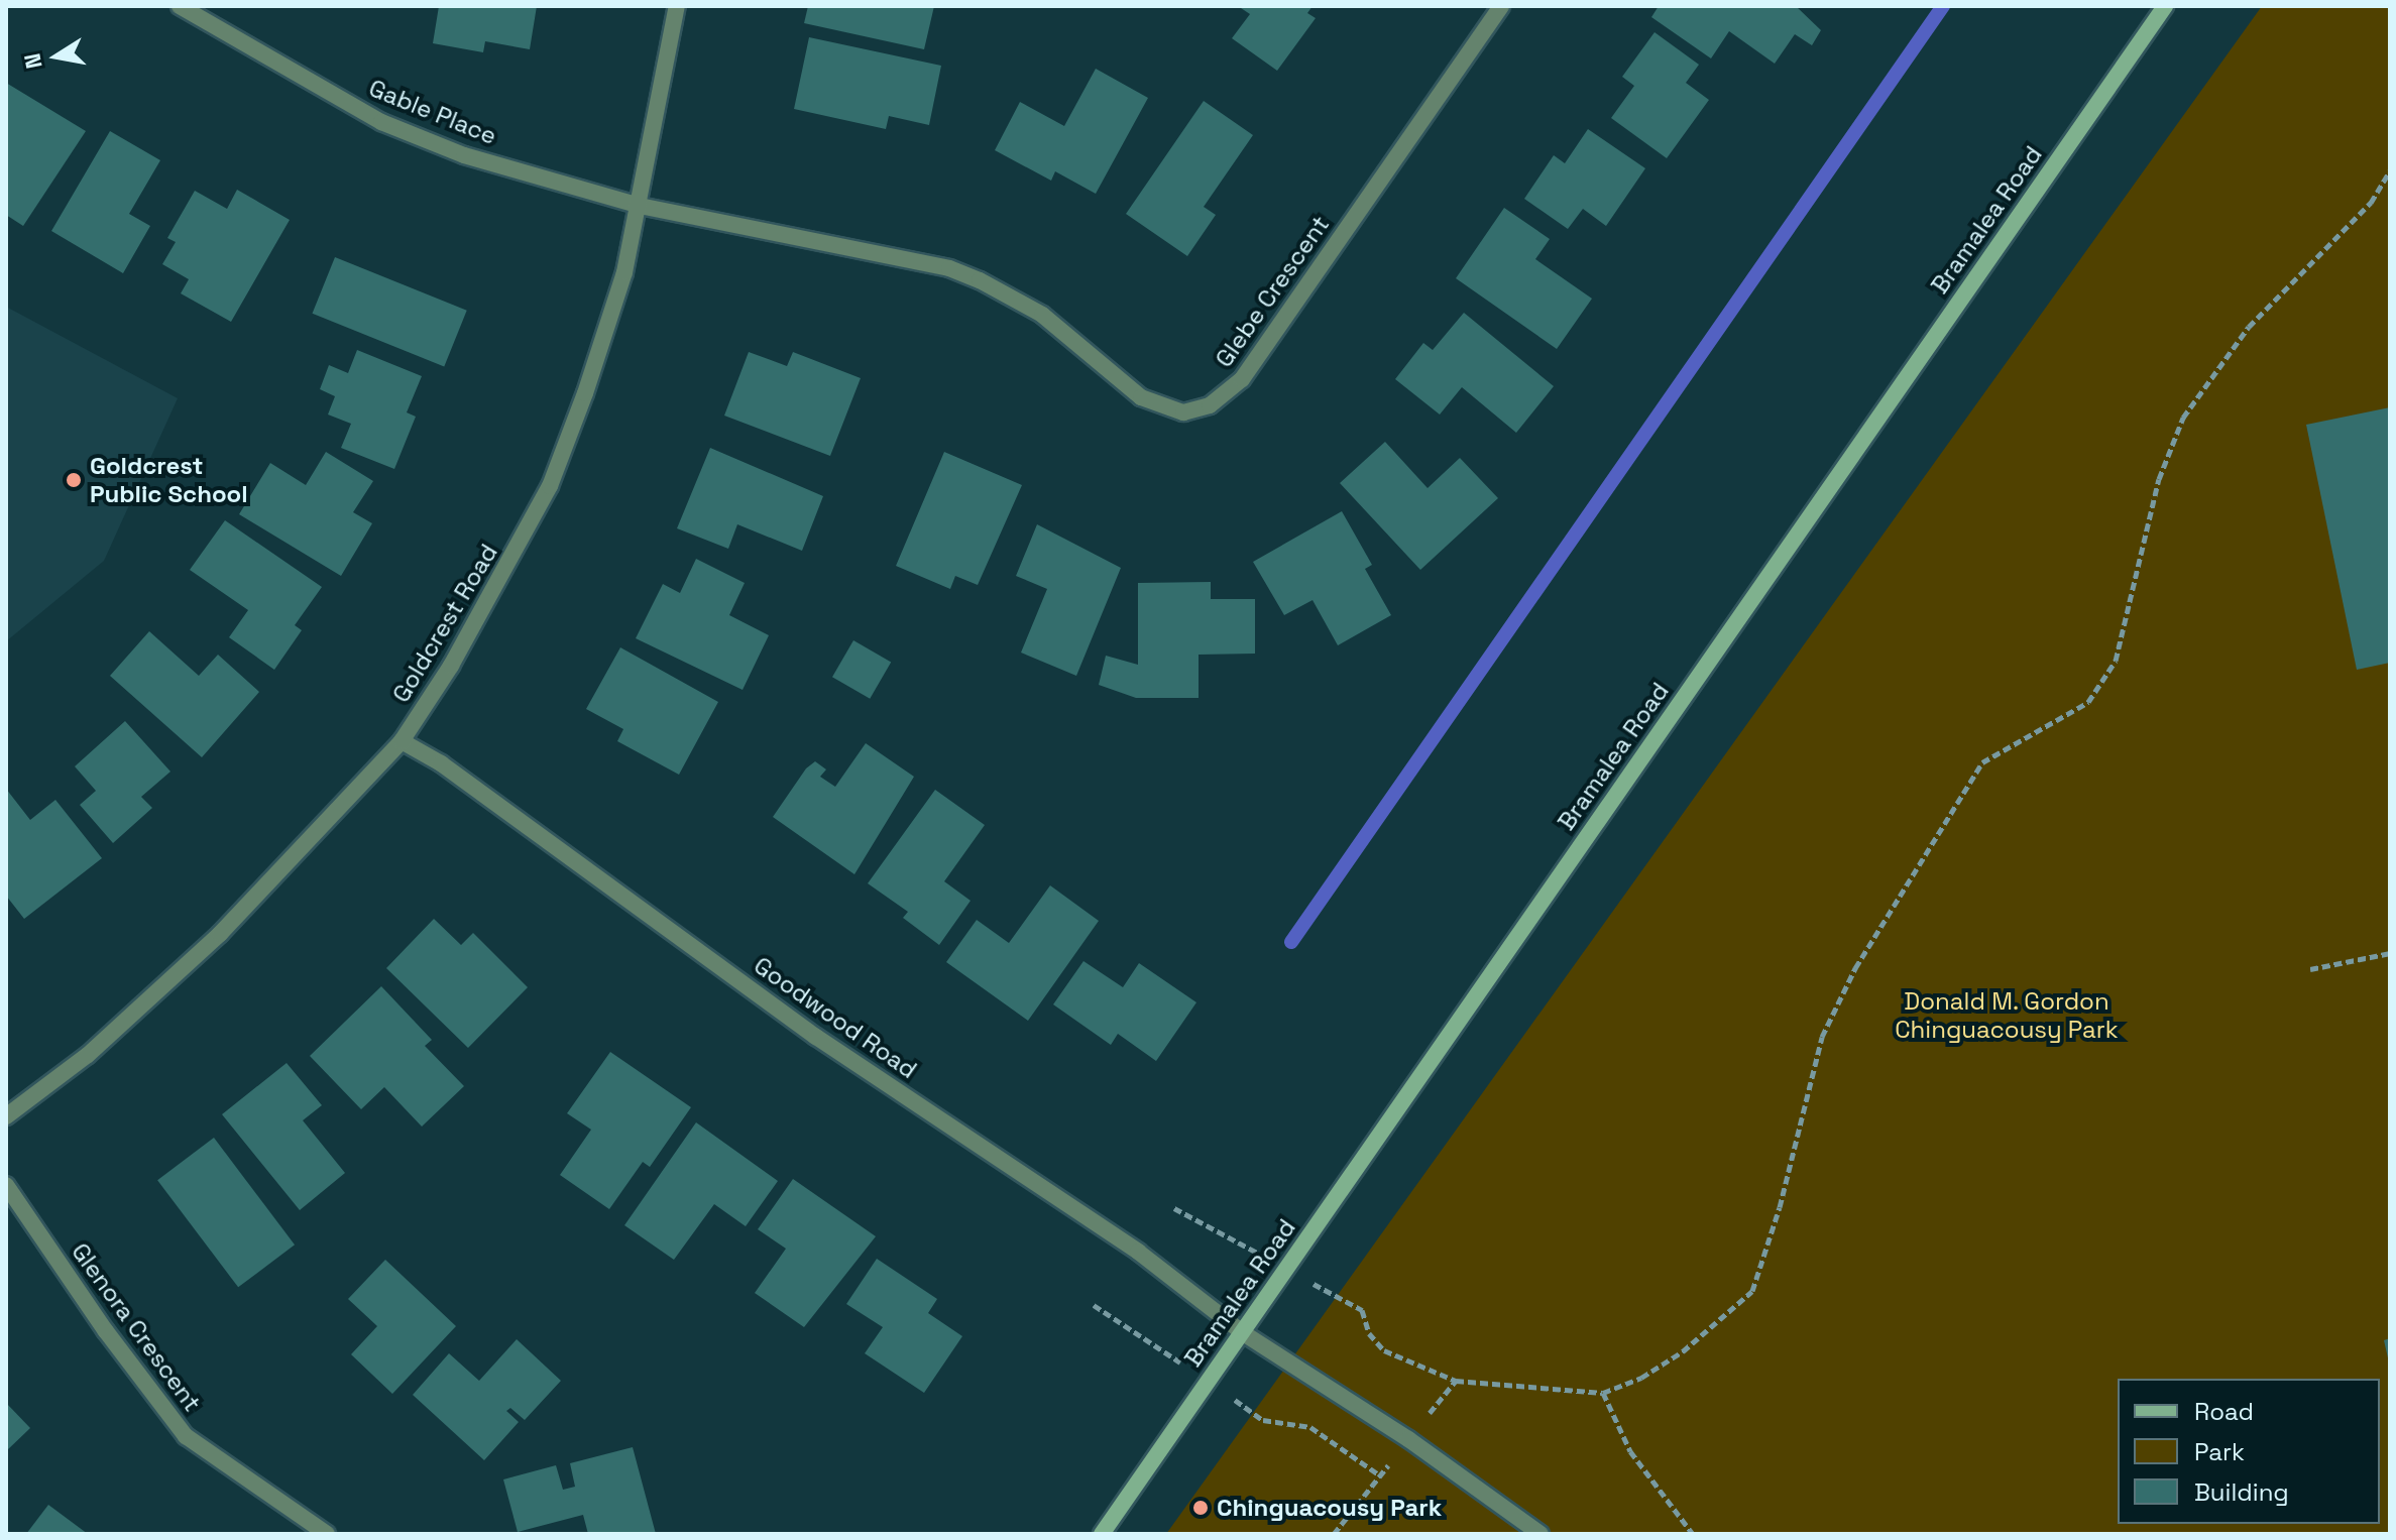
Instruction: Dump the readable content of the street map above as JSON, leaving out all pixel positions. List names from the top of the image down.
{
  "streets": {
    "main road": ["Bramalea Road"],
    "street": [
      "Gable Place",
      "Glebe Crescent",
      "Goldcrest Road",
      "Goodwood Road",
      "Glenora Crescent"
    ]
  },
  "crossings": [
    ["Gable Place", "Glebe Crescent"],
    ["Gable Place", "Goldcrest Road"],
    ["Bramalea Road", "Goodwood Road"],
    ["Glebe Crescent", "Goldcrest Road"],
    ["Goldcrest Road", "Goodwood Road"]
  ],
  "parks": ["Donald M. Gordon Chinguacousy Park"],
  "places": ["Goldcrest Public School", "Chinguacousy Park"],
  "legend": ["Road", "Park", "Building"],
  "north": "left"
}
